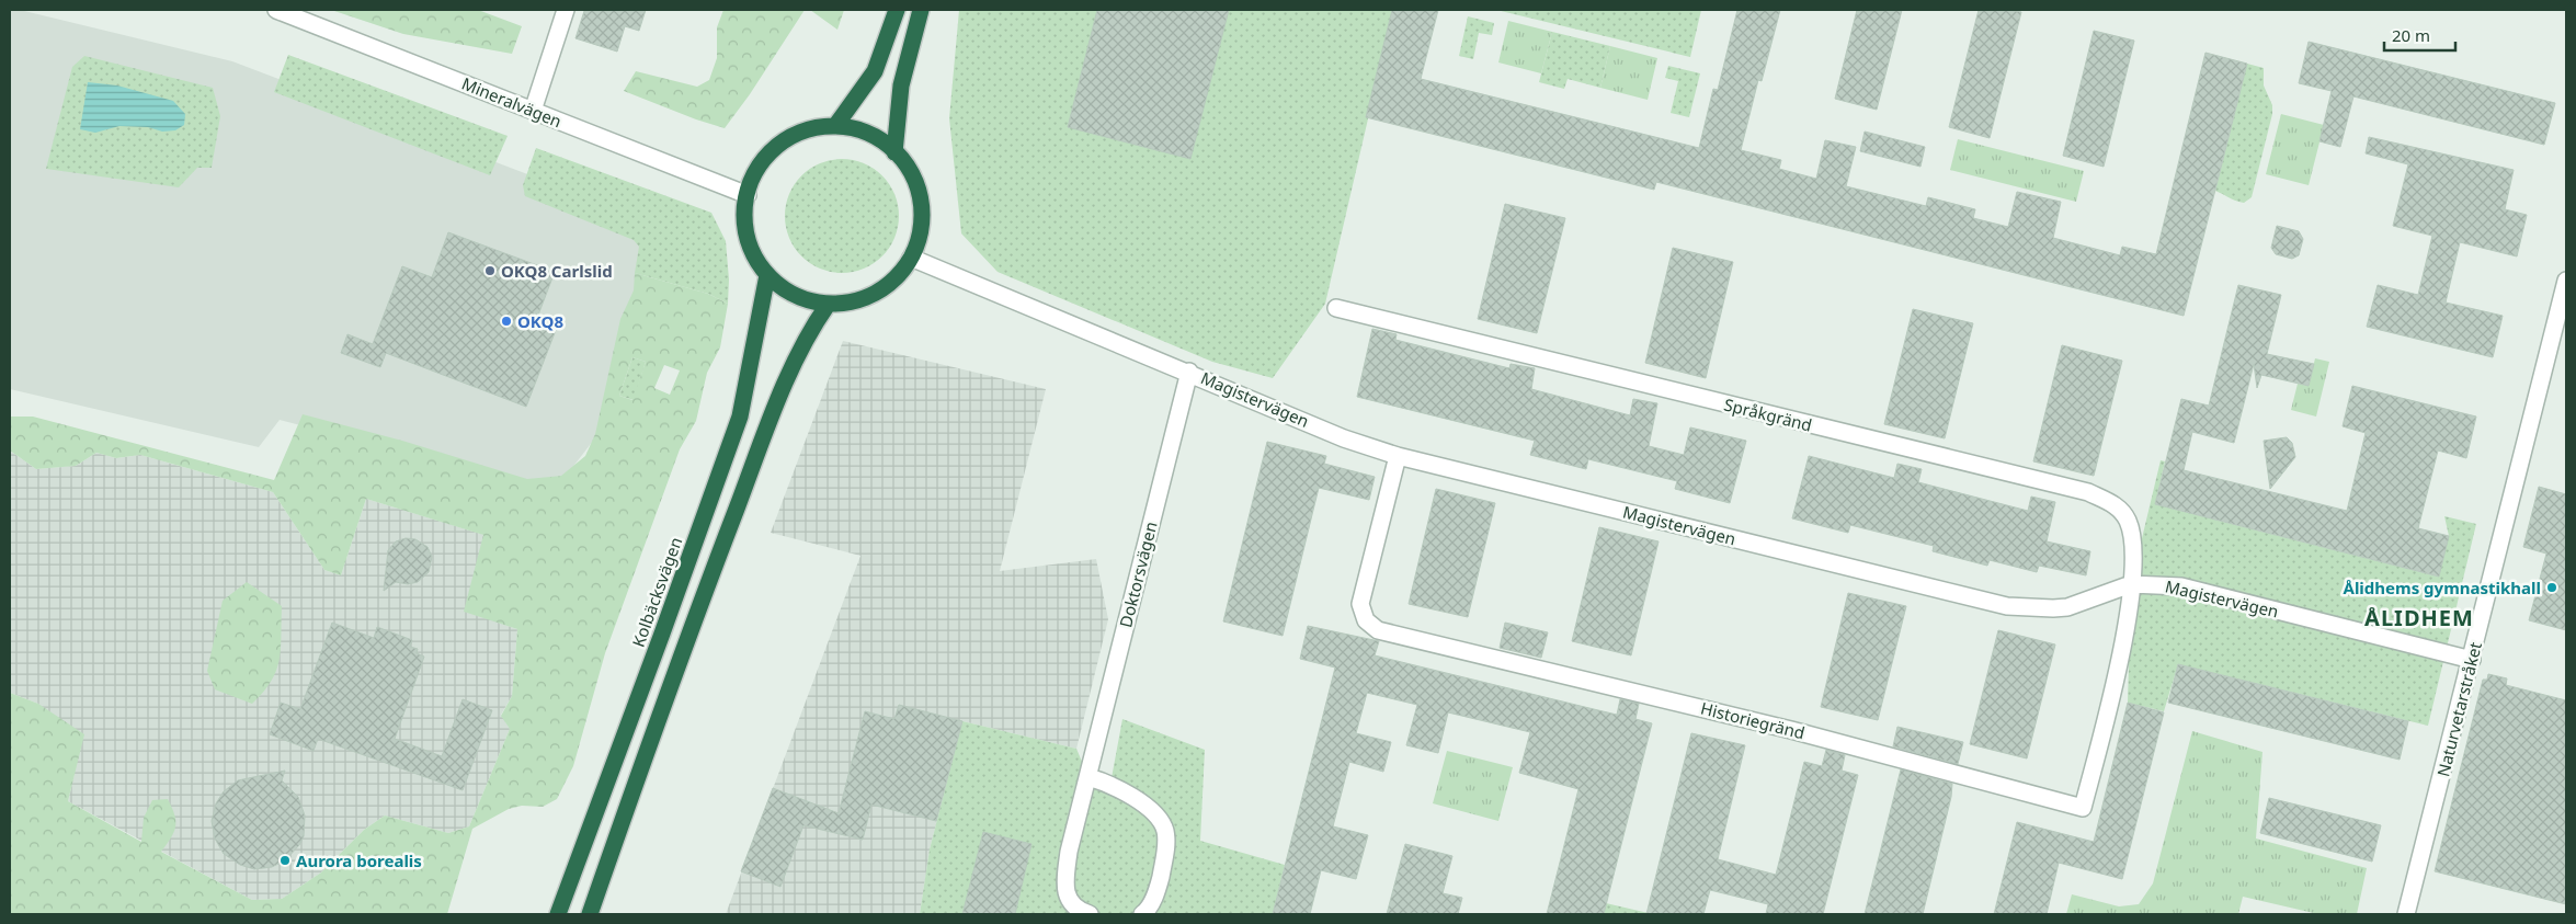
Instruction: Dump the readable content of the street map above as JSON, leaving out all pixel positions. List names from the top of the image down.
{
  "streets": {
    "highway": ["Kolbäcksvägen"],
    "street": [
      "Mineralvägen",
      "Magistervägen",
      "Språkgränd",
      "Doktorsvägen",
      "Naturvetarstråket",
      "Historiegränd"
    ]
  },
  "crossings": [
    ["Mineralvägen", "Magistervägen"],
    ["Mineralvägen", "Kolbäcksvägen"],
    ["Magistervägen", "Språkgränd"],
    ["Magistervägen", "Doktorsvägen"],
    ["Magistervägen", "Kolbäcksvägen"],
    ["Magistervägen", "Naturvetarstråket"],
    ["Magistervägen", "Historiegränd"],
    ["Språkgränd", "Historiegränd"]
  ],
  "districts": ["ÅLIDHEM"],
  "places": [
    "OKQ8 Carlslid",
    "OKQ8",
    "Ålidhems gymnastikhall",
    "Aurora borealis"
  ],
  "scale_bar": "20 m"
}
